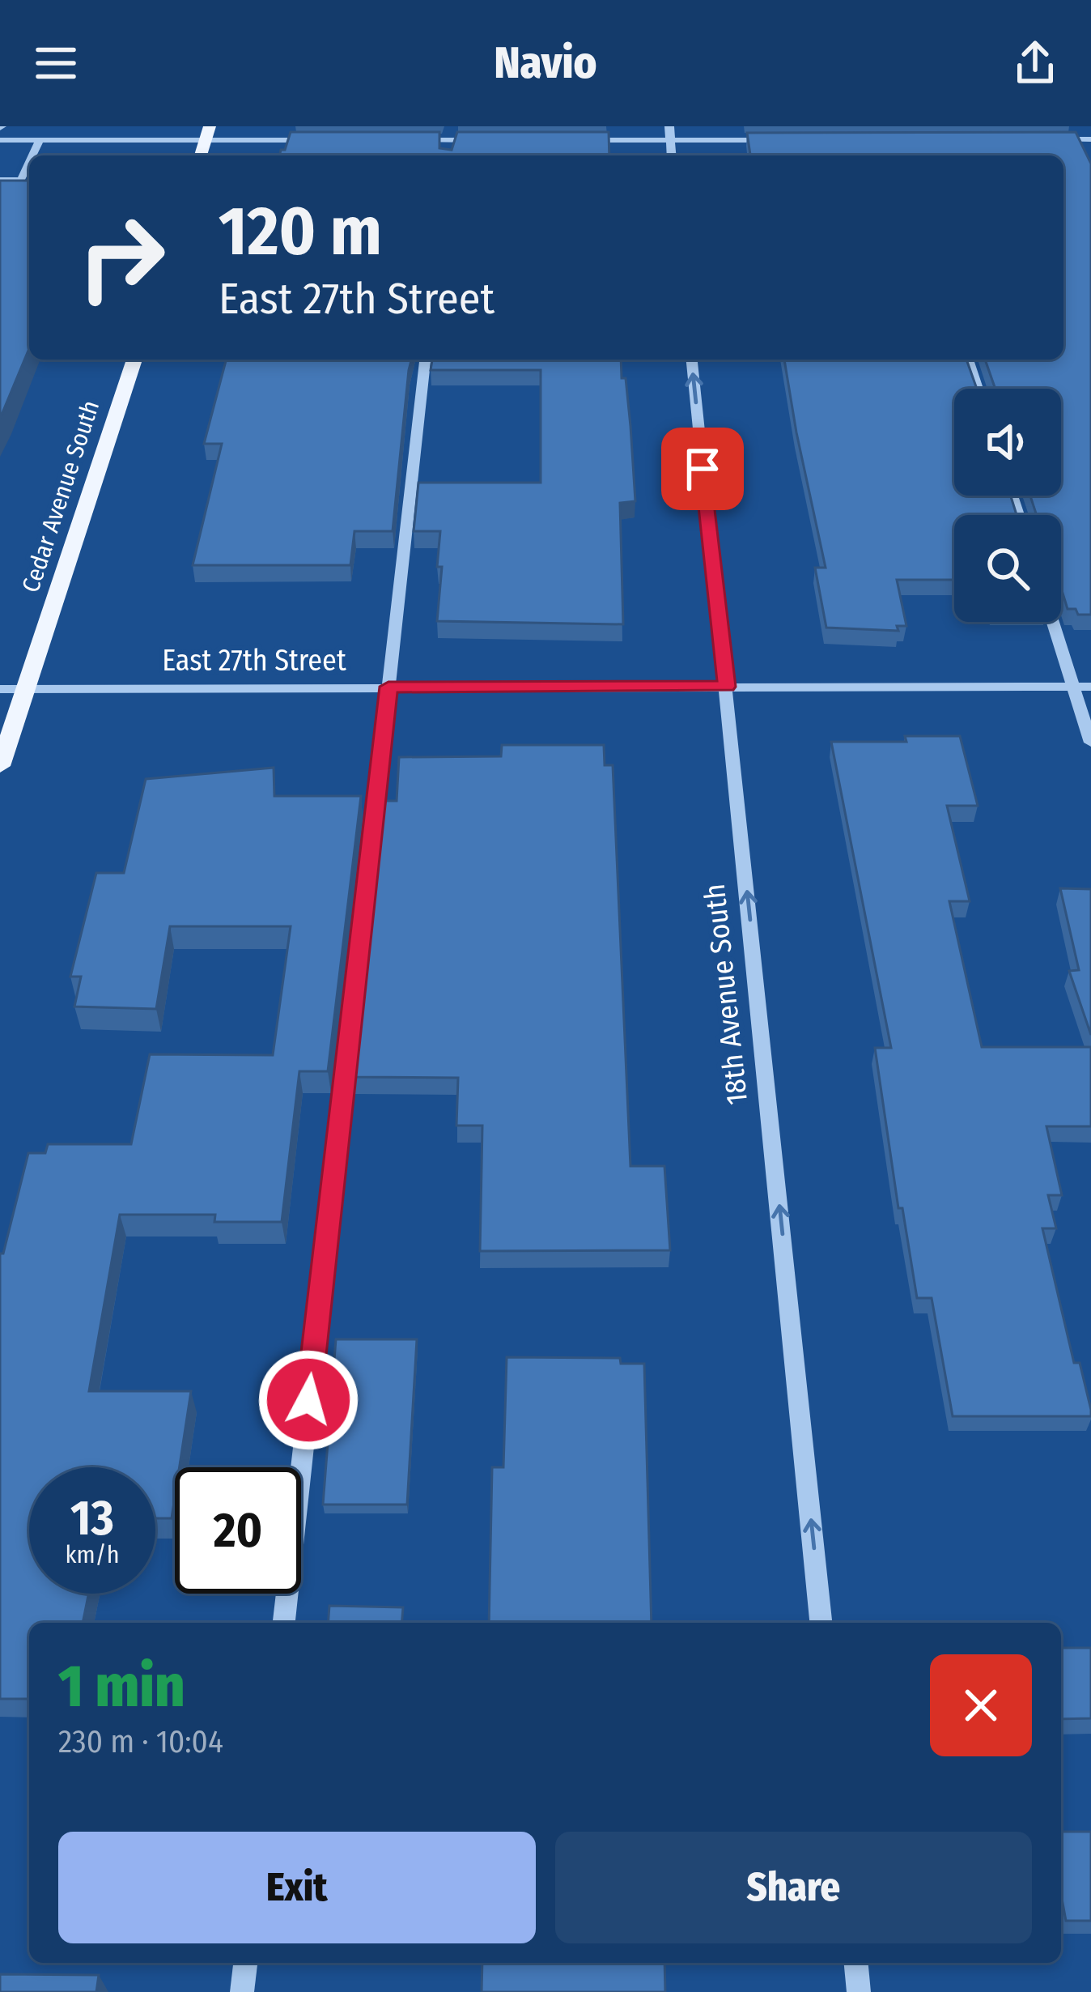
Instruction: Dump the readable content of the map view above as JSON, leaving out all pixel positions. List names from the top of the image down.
{
  "streets": {
    "main road": ["Cedar Avenue South"],
    "street": ["East 27th Street", "18th Avenue South"]
  },
  "crossings": [
    ["Cedar Avenue South", "East 27th Street"],
    ["East 27th Street", "18th Avenue South"]
  ],
  "one_way": ["18th Avenue South"],
  "page": {
    "header": "Navio",
    "turn": ["120 m", "East 27th Street"],
    "speed": "13 km/h",
    "limit": "20",
    "heading": ["1 min", "230 m · 10:04"],
    "buttons": ["Exit", "Share"]
  }
}
